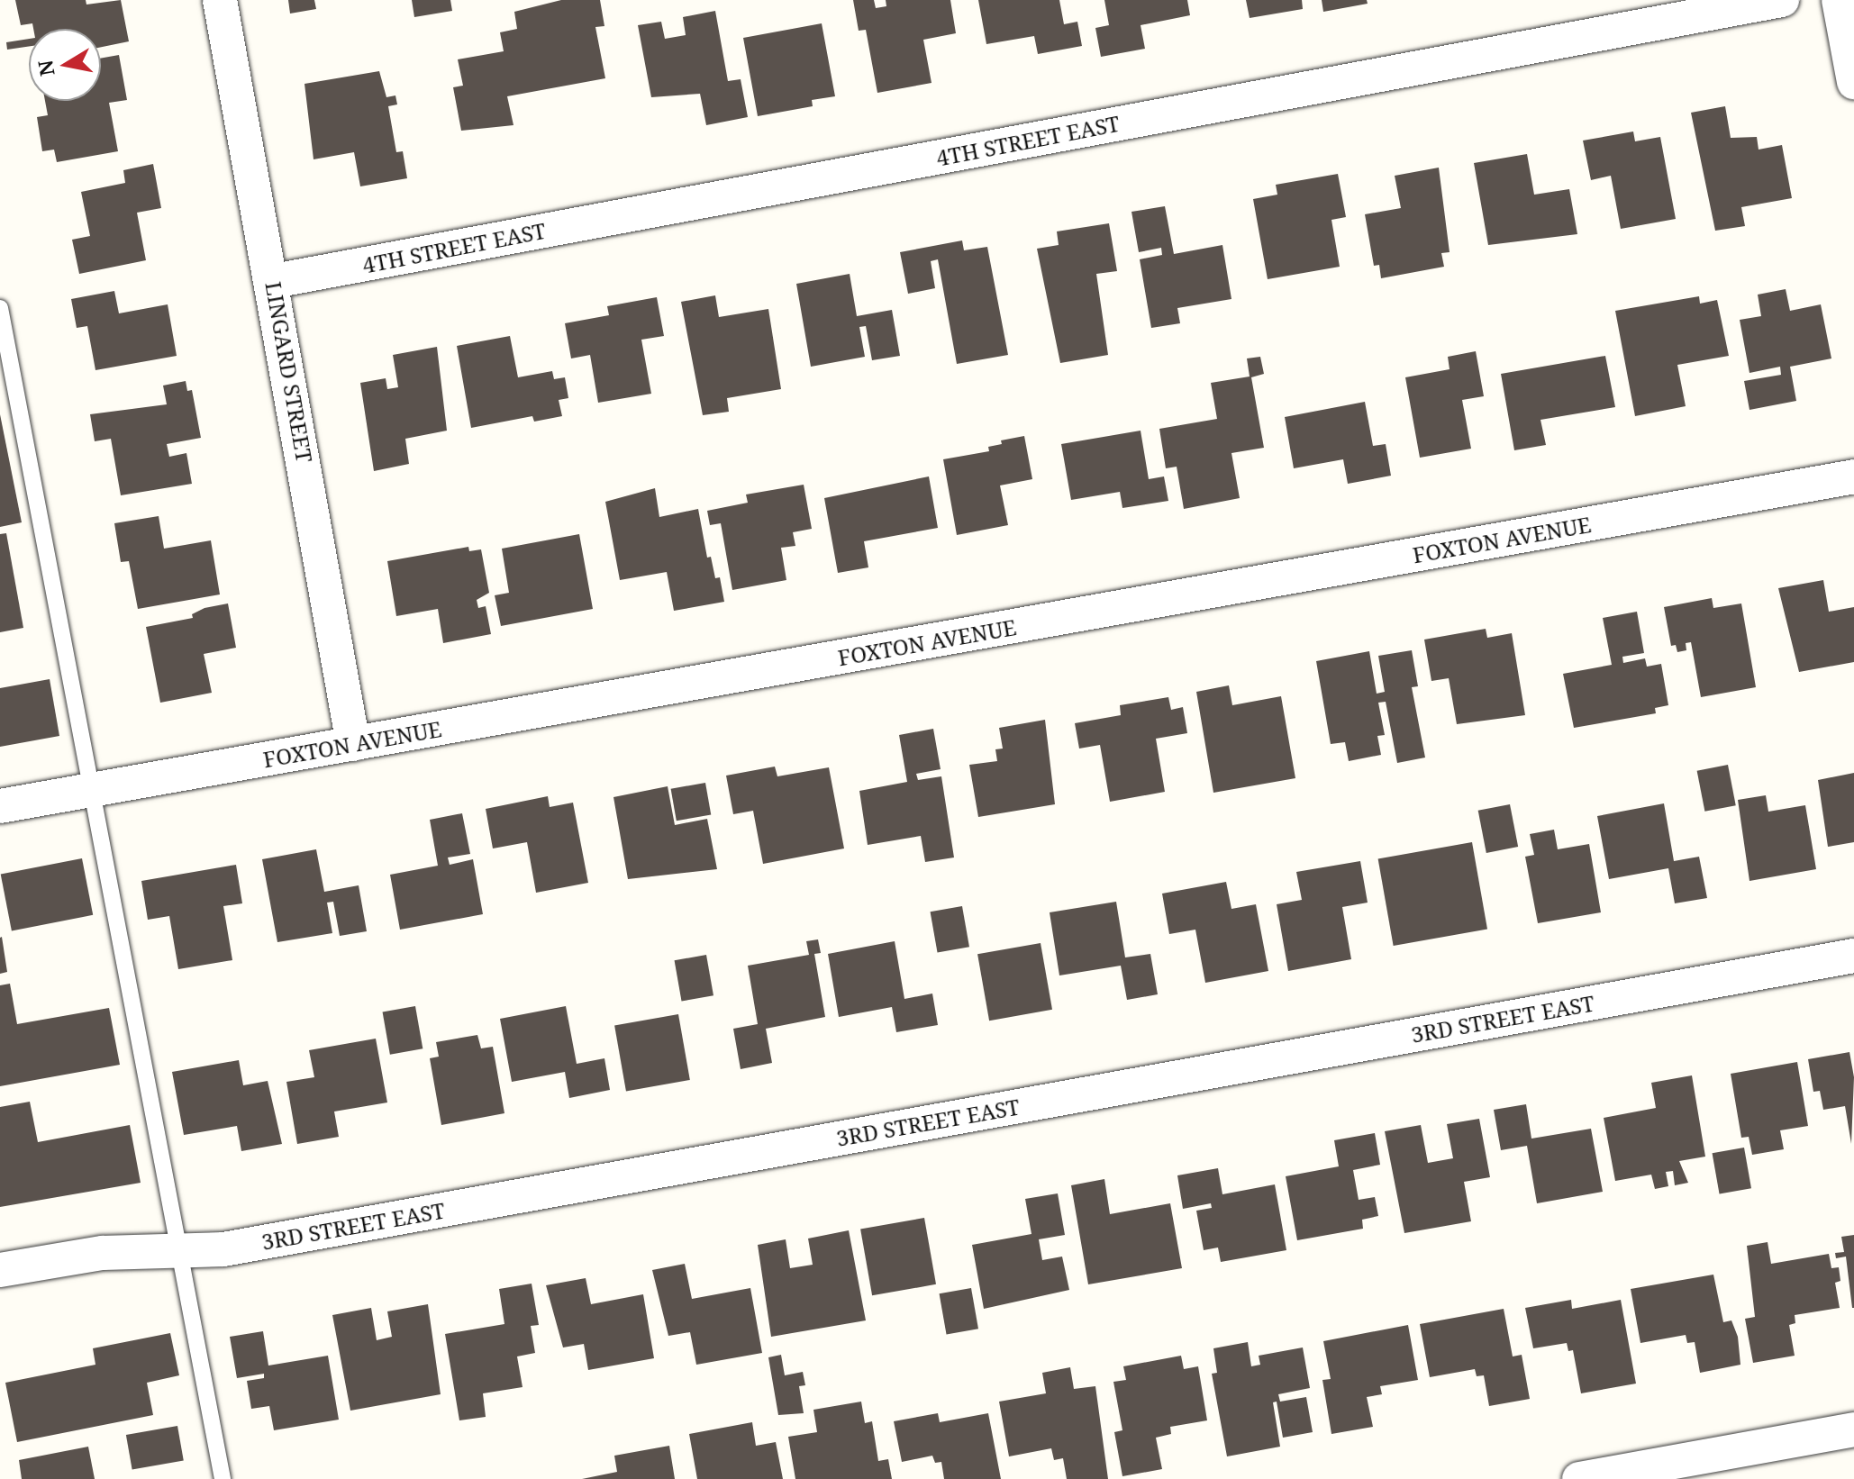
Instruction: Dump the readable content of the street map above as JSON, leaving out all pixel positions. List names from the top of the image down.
{
  "streets": {
    "street": [
      "4TH STREET EAST",
      "LINGARD STREET",
      "FOXTON AVENUE",
      "3RD STREET EAST"
    ]
  },
  "crossings": [
    ["4TH STREET EAST", "LINGARD STREET"],
    ["LINGARD STREET", "FOXTON AVENUE"]
  ],
  "north": "left"
}
